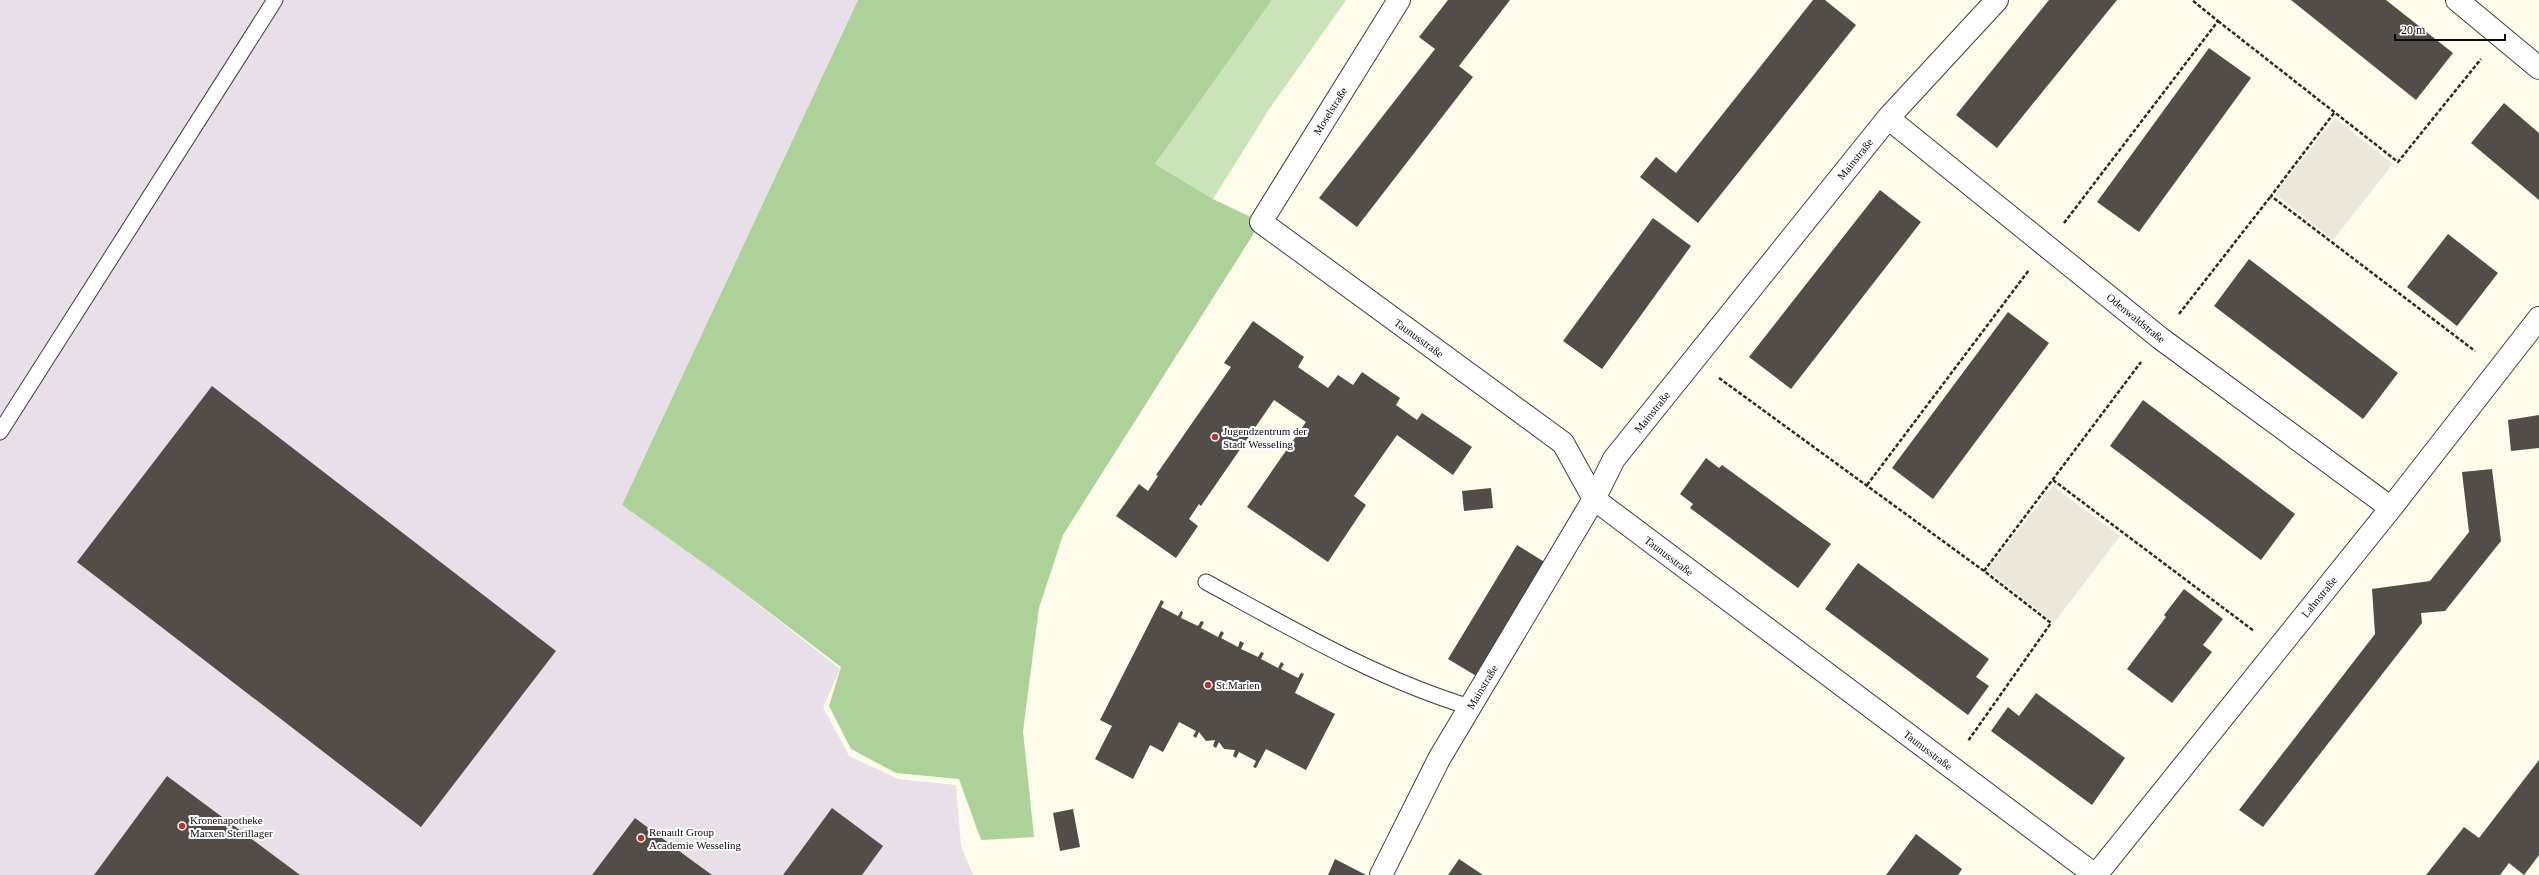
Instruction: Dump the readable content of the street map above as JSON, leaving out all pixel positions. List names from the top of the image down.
{
  "streets": {
    "street": [
      "Moselstraße",
      "Mainstraße",
      "Odenwaldstraße",
      "Taunusstraße",
      "Lahnstraße"
    ]
  },
  "crossings": [
    ["Moselstraße", "Taunusstraße"],
    ["Mainstraße", "Odenwaldstraße"],
    ["Mainstraße", "Taunusstraße"],
    ["Odenwaldstraße", "Lahnstraße"],
    ["Taunusstraße", "Lahnstraße"]
  ],
  "places": [
    "Jugendzentrum der Stadt Wesseling",
    "St.Marien",
    "Kronenapotheke Marxen Sterillager",
    "Renault Group Academie Wesseling"
  ],
  "scale_bar": "20 m"
}
